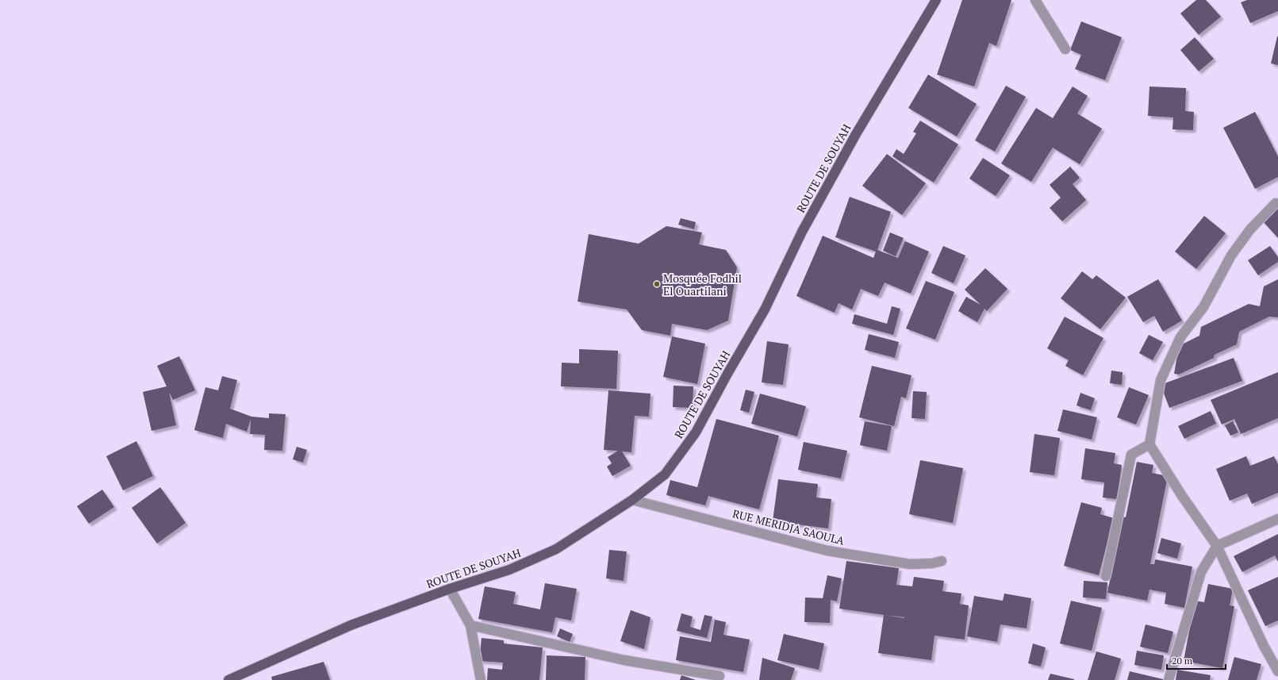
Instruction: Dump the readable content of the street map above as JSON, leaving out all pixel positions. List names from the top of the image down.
{
  "streets": {
    "main road": ["ROUTE DE SOUYAH"],
    "street": ["RUE MERIDJA SAOULA"]
  },
  "crossings": [
    ["ROUTE DE SOUYAH", "RUE MERIDJA SAOULA"]
  ],
  "places": ["Mosquée Fodhil El Ouartilani"],
  "scale_bar": "20 m"
}
